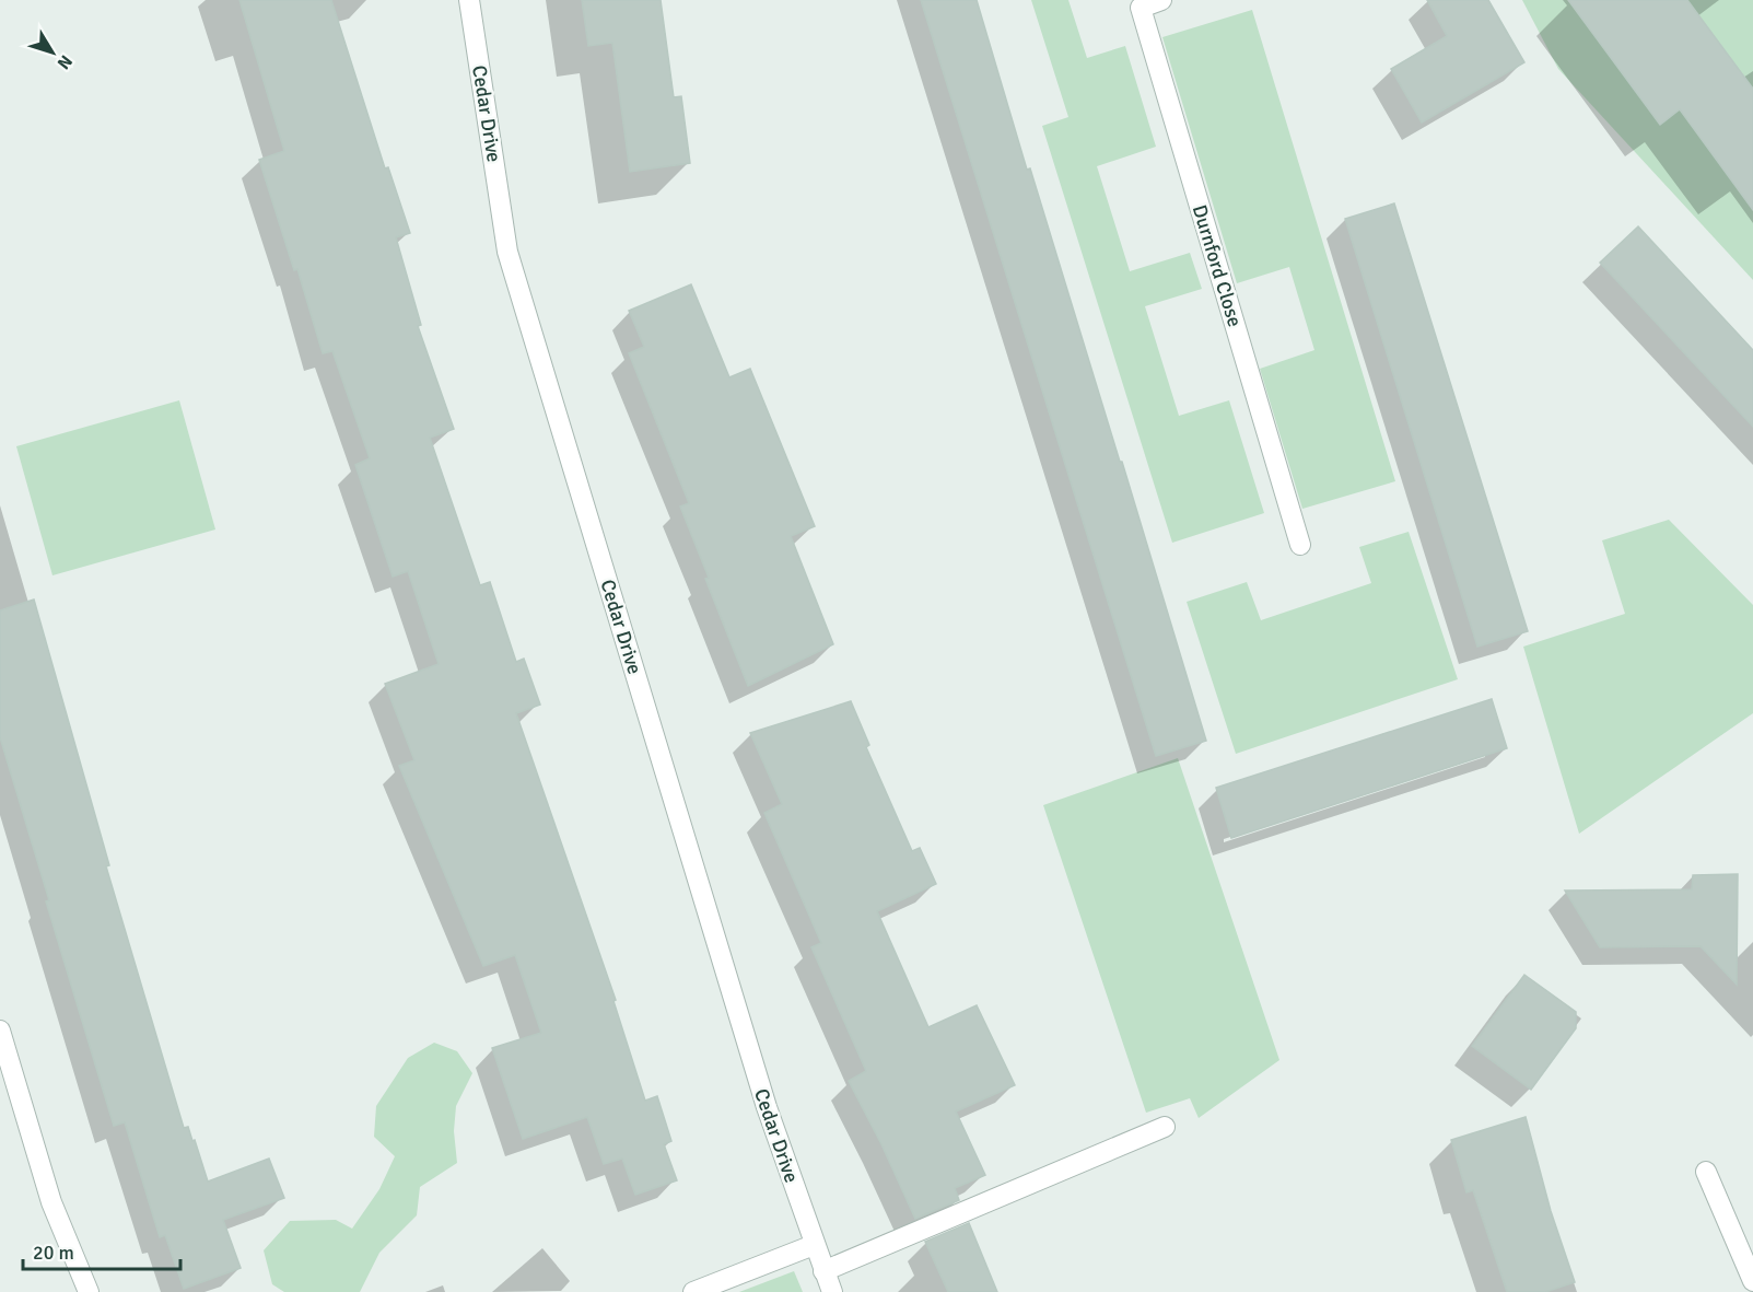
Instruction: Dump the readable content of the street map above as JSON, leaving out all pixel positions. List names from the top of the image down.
{
  "streets": {
    "street": ["Cedar Drive", "Durnford Close"]
  },
  "scale_bar": "20 m",
  "north": "bottom right"
}
